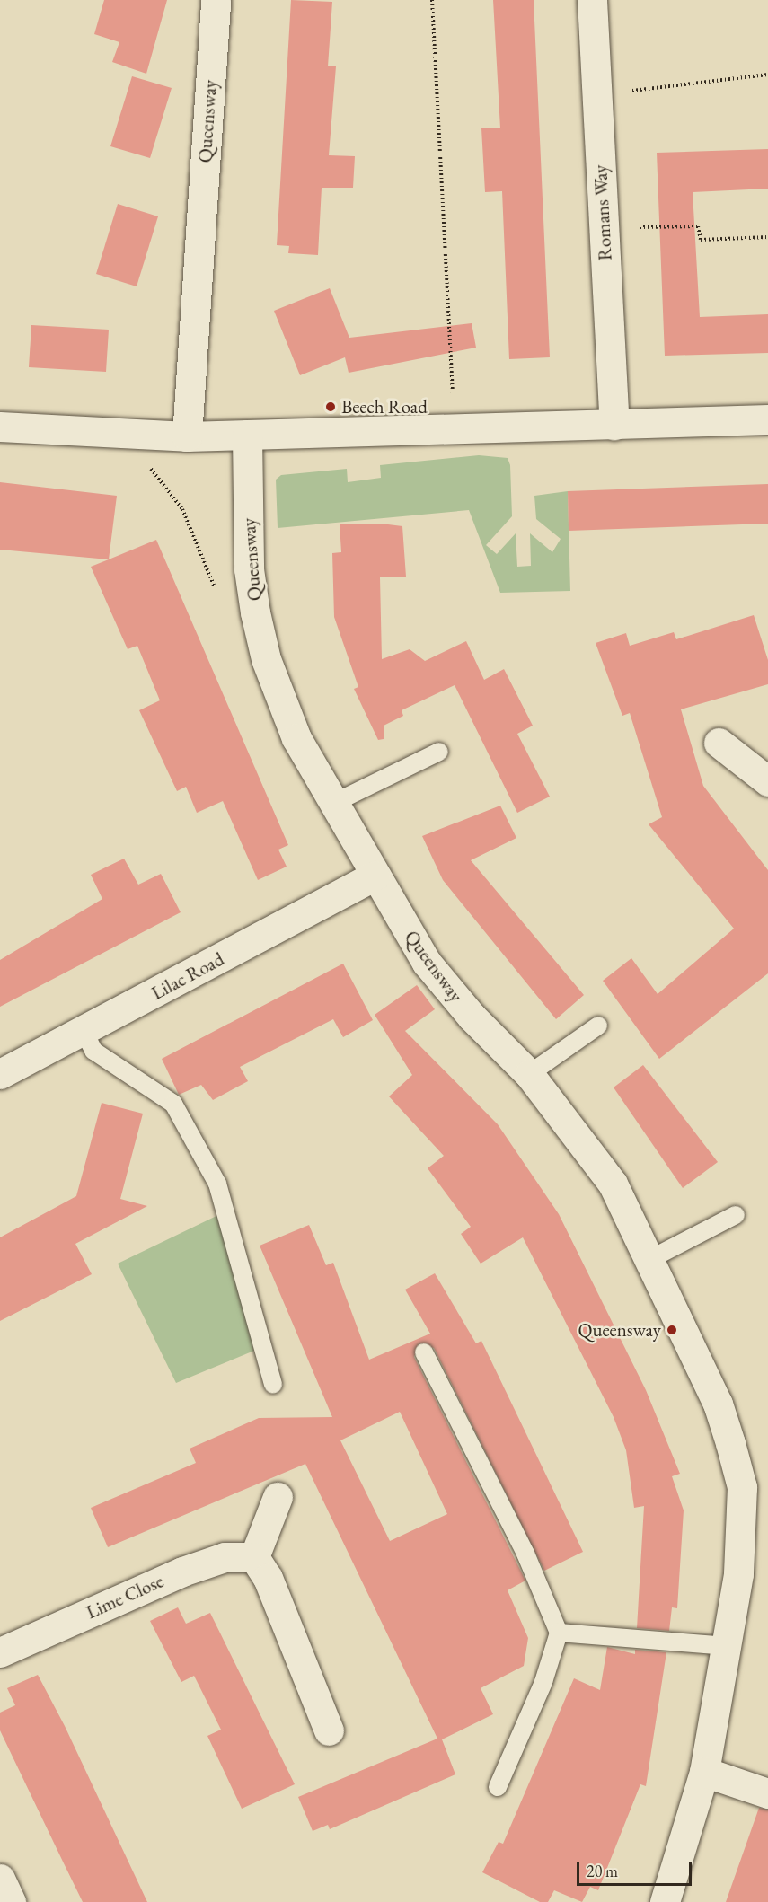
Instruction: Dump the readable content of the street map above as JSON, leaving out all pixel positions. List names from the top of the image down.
{
  "streets": {
    "street": [
      "Queensway",
      "Romans Way",
      "Lilac Road",
      "Lime Close"
    ]
  },
  "crossings": [
    ["Queensway", "Lilac Road"]
  ],
  "places": ["Beech Road", "Queensway"],
  "scale_bar": "20 m"
}
